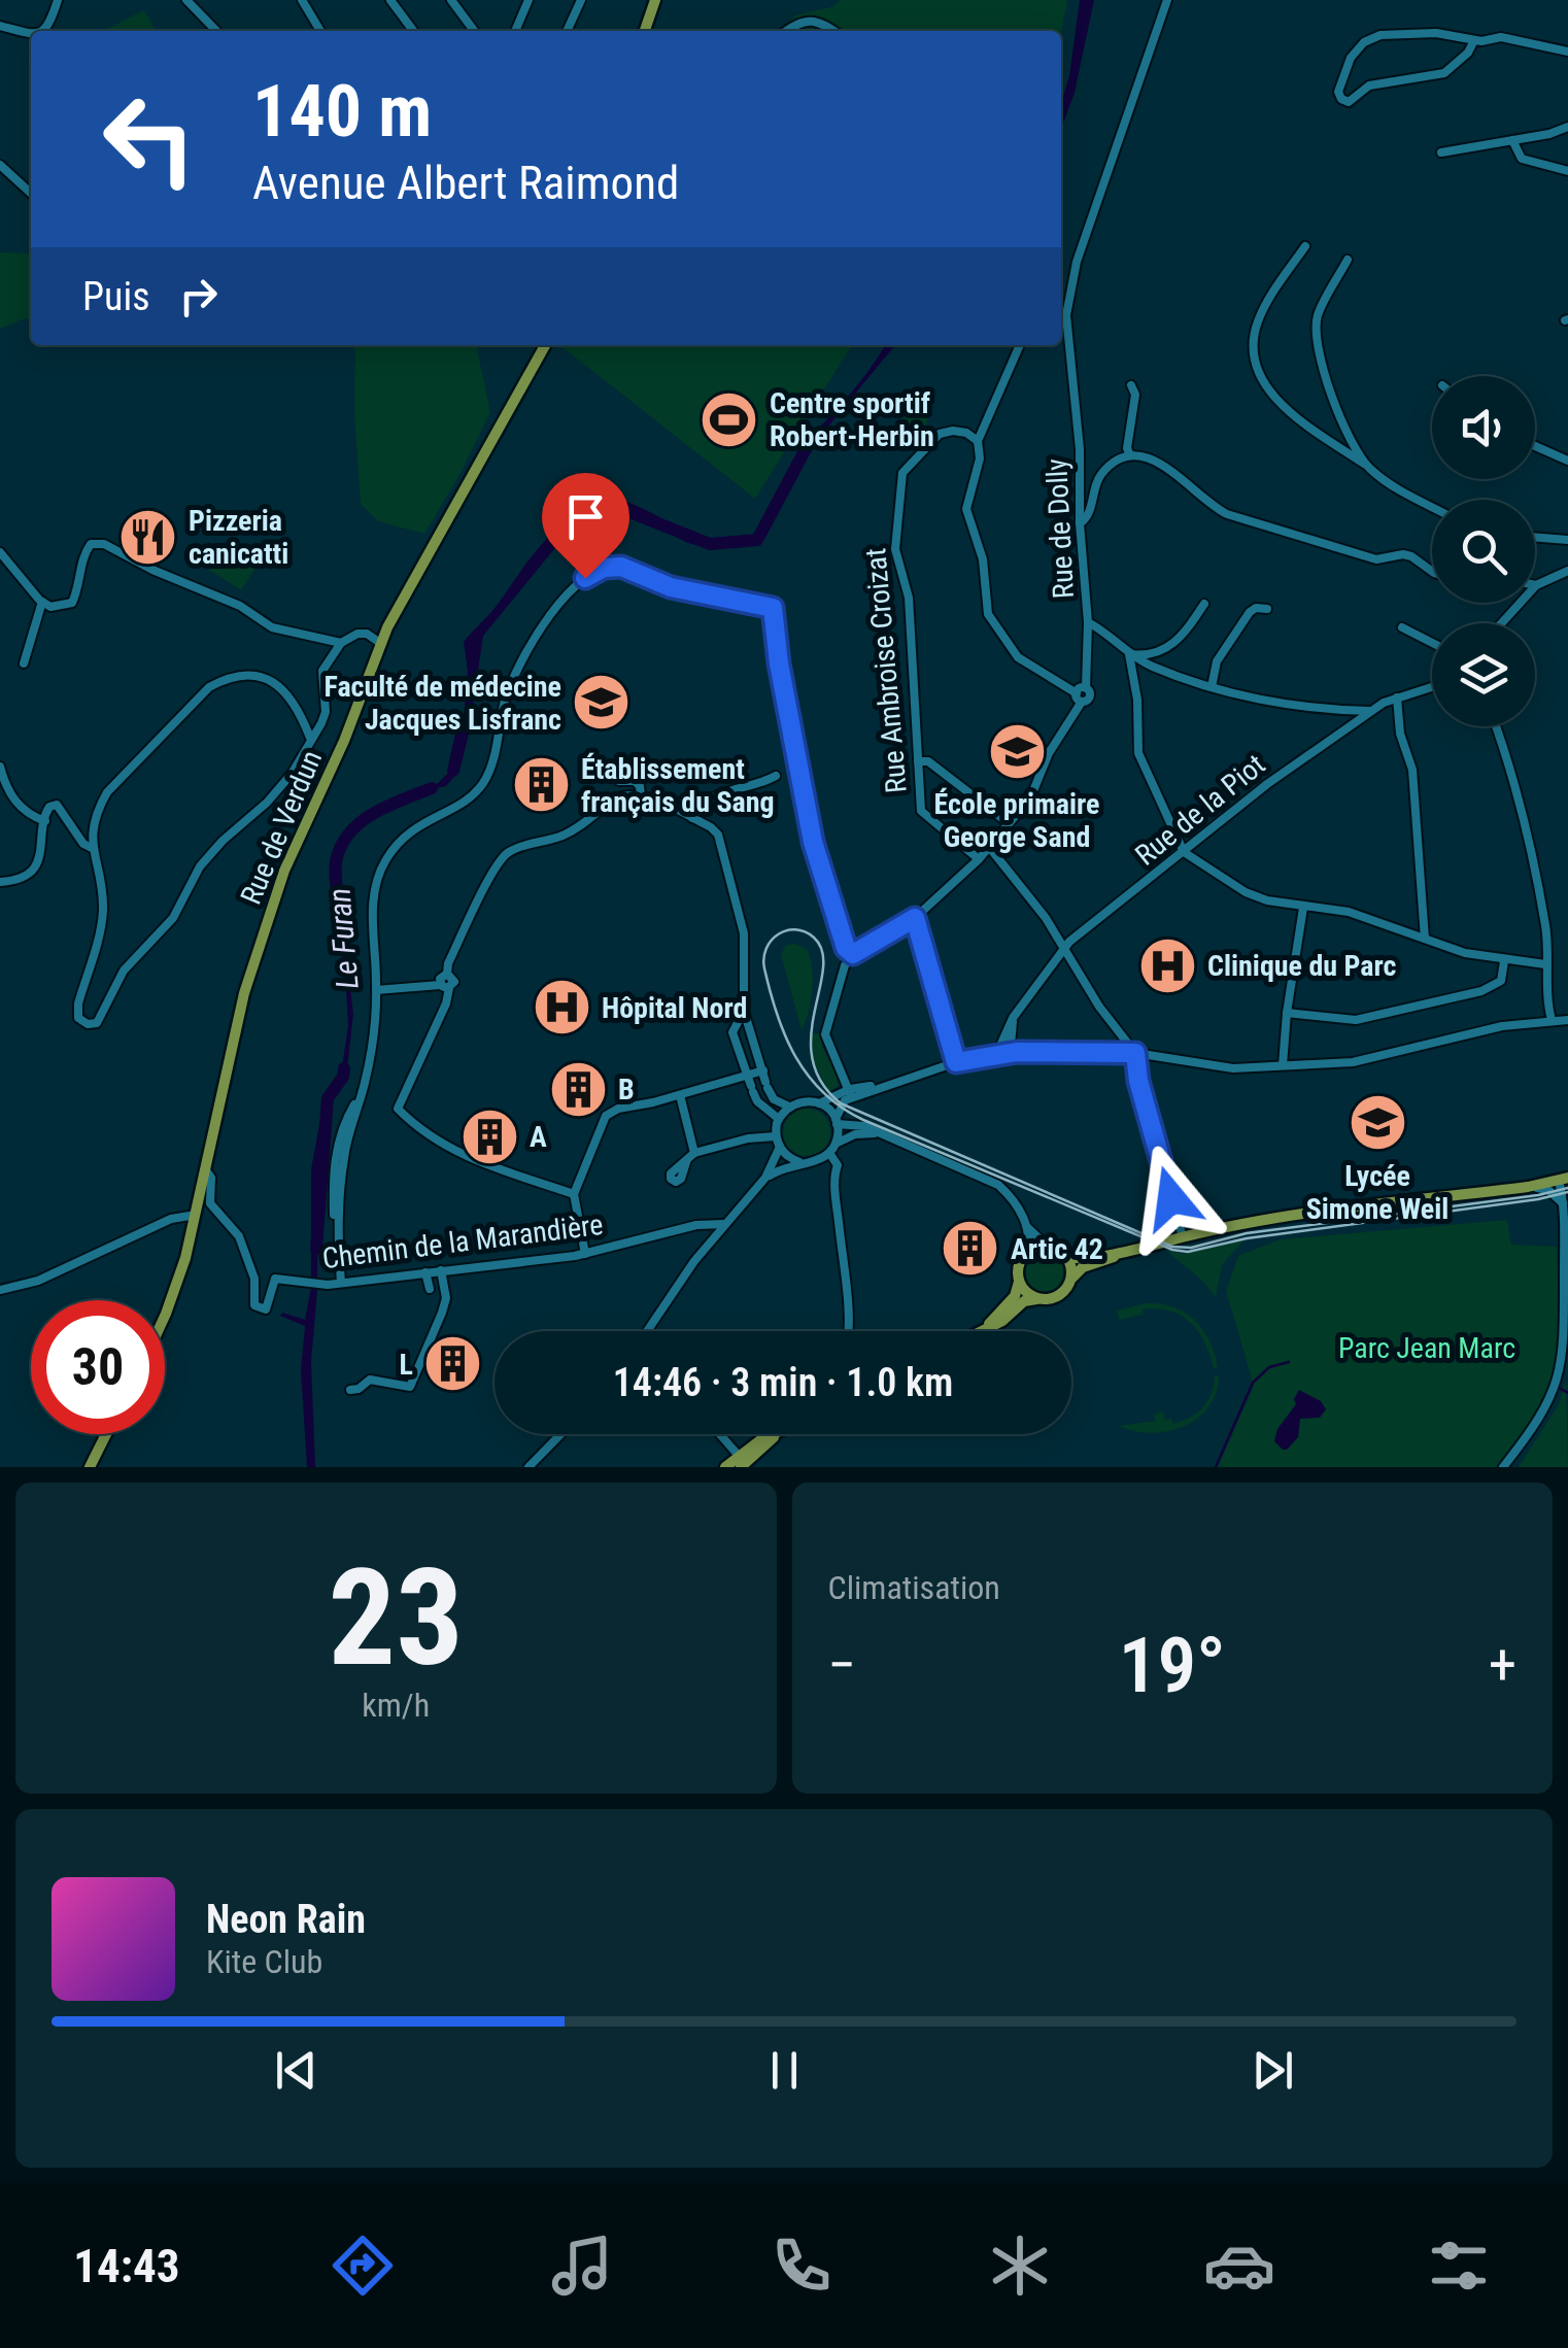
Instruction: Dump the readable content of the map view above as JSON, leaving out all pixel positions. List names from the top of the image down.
{
  "streets": {
    "main road": ["Rue de Verdun"],
    "street": [
      "Rue de Dolly",
      "Rue Ambroise Croizat",
      "Rue de la Piot",
      "Chemin de la Marandière"
    ]
  },
  "crossings": [
    ["Rue de Dolly", "Rue de la Piot"],
    ["Rue de Verdun", "Chemin de la Marandière"]
  ],
  "water": ["Le Furan"],
  "parks": ["Parc Jean Marc"],
  "places": {
    "sports": ["Centre sportif Robert-Herbin"],
    "restaurant": ["Pizzeria canicatti"],
    "school or university": ["Faculté de médecine Jacques Lisfranc", "École primaire George Sand", "Lycée Simone Weil"],
    "building": [
      "Établissement français du Sang",
      "B",
      "A",
      "Artic 42",
      "L"
    ],
    "hospital": ["Clinique du Parc", "Hôpital Nord"]
  },
  "page": {
    "turn": ["140 m", "Avenue Albert Raimond"],
    "then": "Puis",
    "limit": "30",
    "trip": "14:46 · 3 min · 1.0 km",
    "tile": [
      ["23", "km/h"],
      "Climatisation"
    ],
    "heat": ["−", "19°", "+"],
    "song": ["Neon Rain", "Kite Club"],
    "tabs": "14:43"
  }
}
